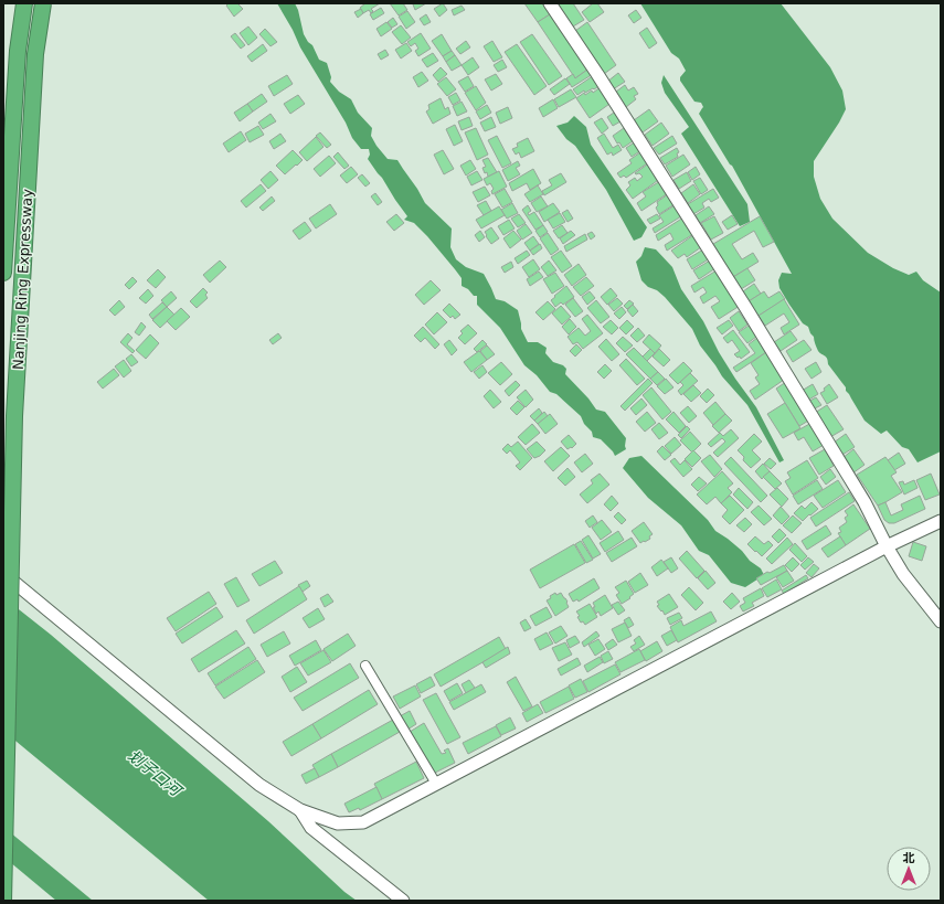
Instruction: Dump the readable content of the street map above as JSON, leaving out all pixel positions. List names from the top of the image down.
{
  "streets": {
    "highway": ["Nanjing Ring Expressway"]
  },
  "water": ["划子口河"],
  "north": "top"
}
